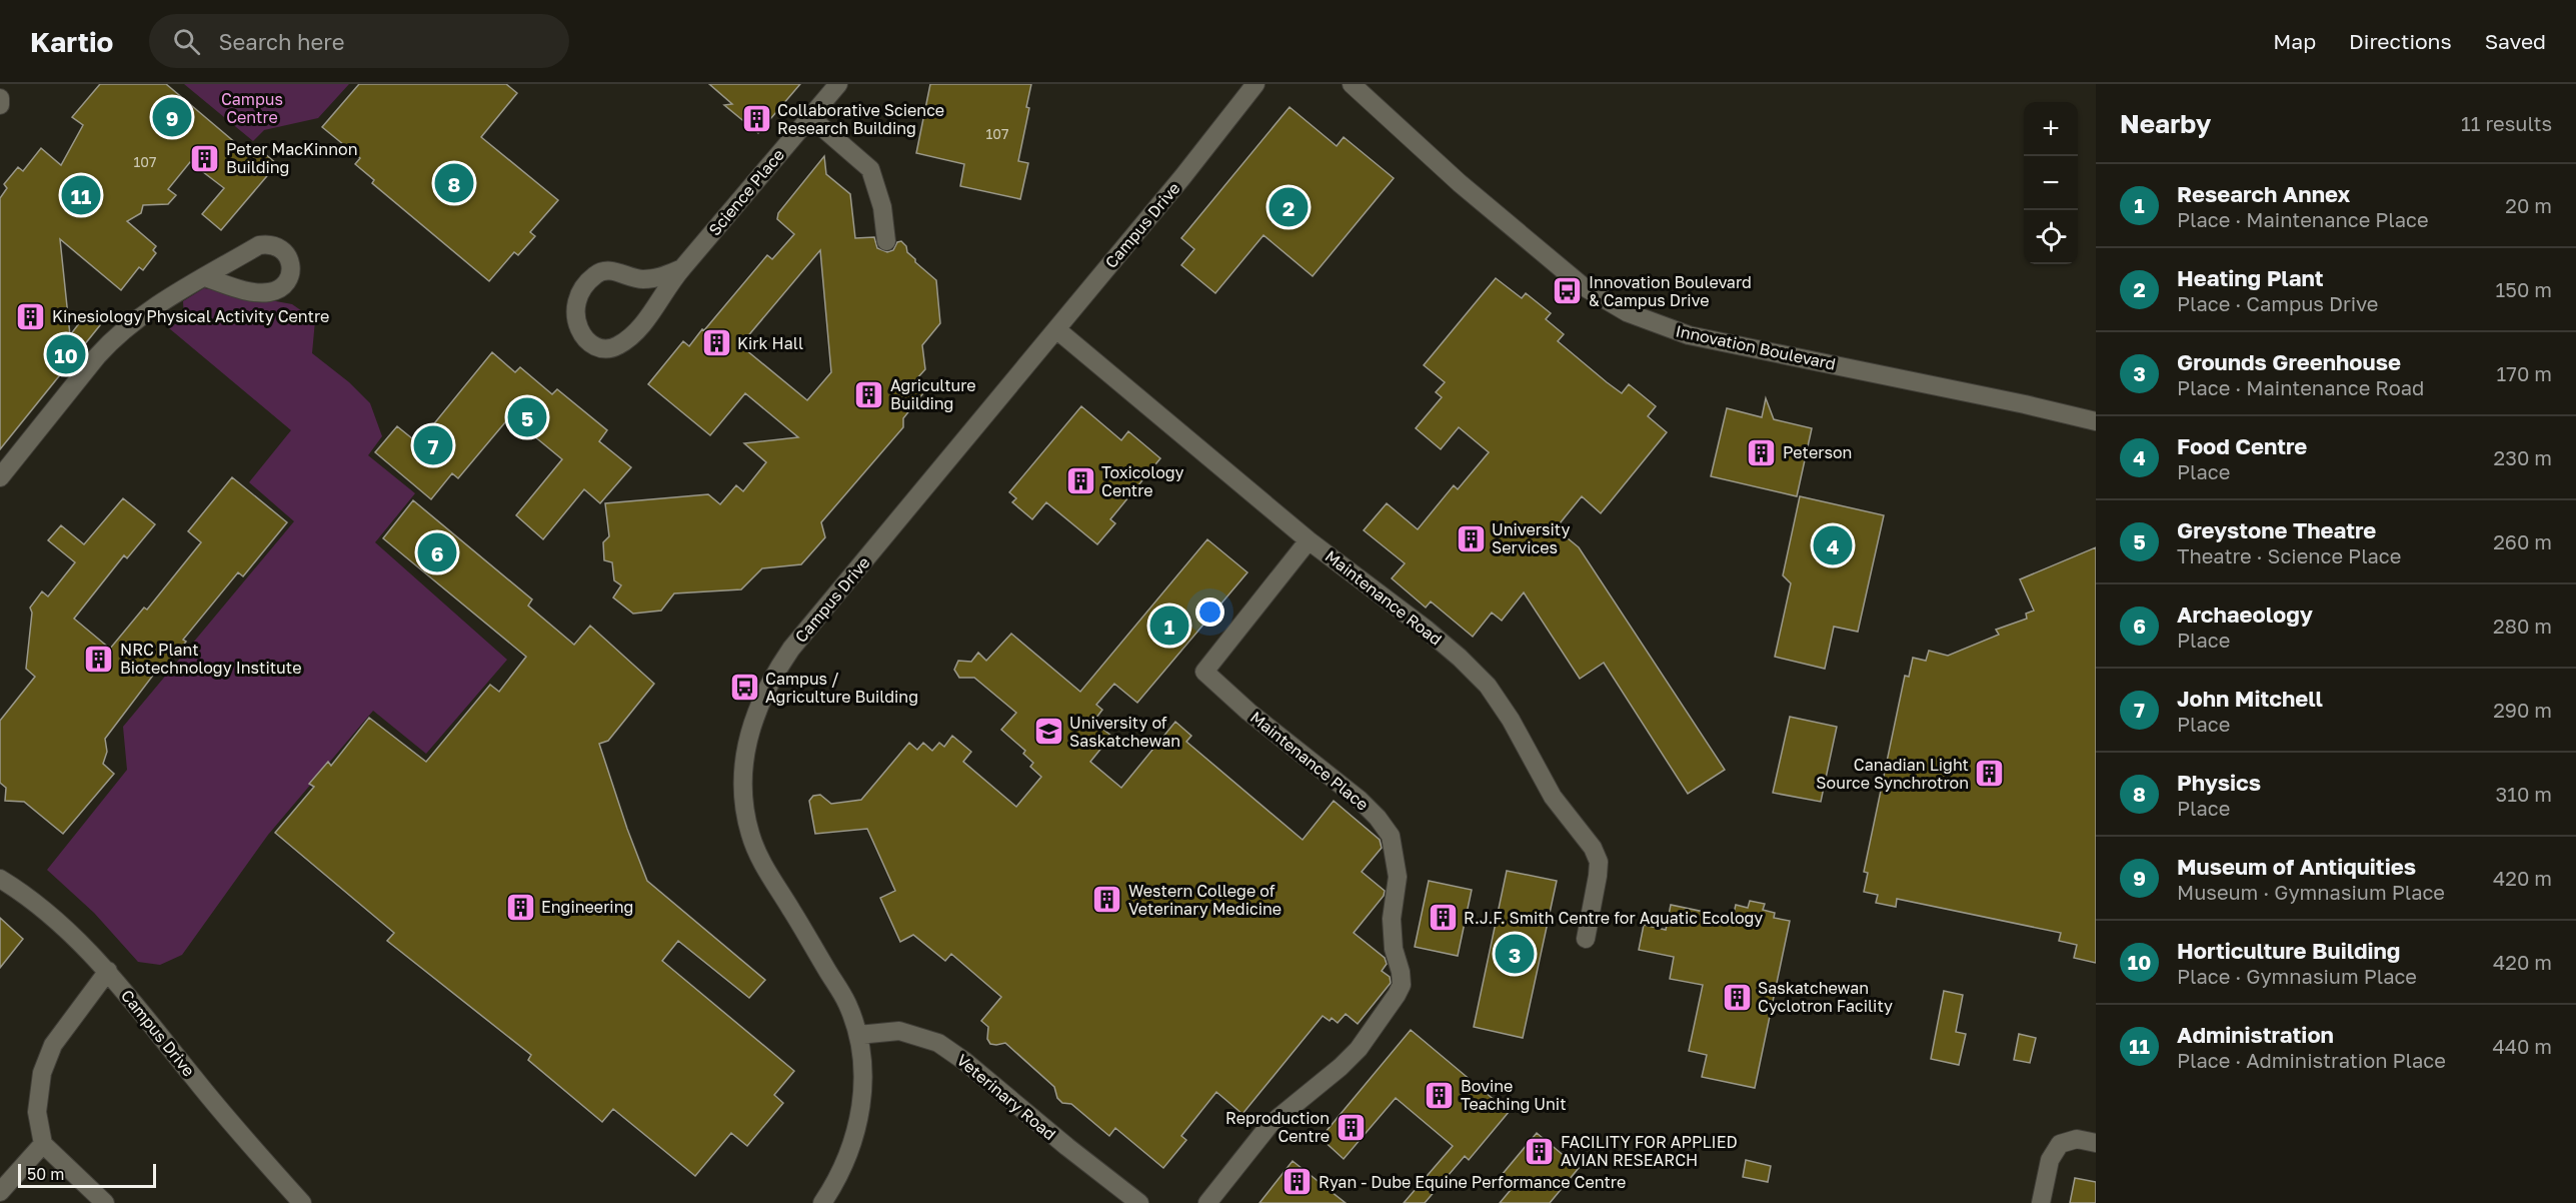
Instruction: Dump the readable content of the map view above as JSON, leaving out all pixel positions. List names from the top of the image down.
{
  "streets": {
    "street": [
      "Science Place",
      "Campus Drive",
      "Innovation Boulevard",
      "Maintenance Road",
      "Maintenance Place",
      "Veterinary Road"
    ]
  },
  "crossings": [
    ["Campus Drive", "Maintenance Road"],
    ["Campus Drive", "Veterinary Road"],
    ["Maintenance Road", "Maintenance Place"]
  ],
  "parks": ["Campus Centre"],
  "places": {
    "building": [
      "Collaborative Science Research Building",
      "Peter MacKinnon Building",
      "Kinesiology Physical Activity Centre",
      "Kirk Hall",
      "Agriculture Building",
      "Peterson",
      "Toxicology Centre",
      "University Services",
      "NRC Plant Biotechnology Institute",
      "Canadian Light Source Synchrotron",
      "Western College of Veterinary Medicine",
      "Engineering",
      "R.J.F. Smith Centre for Aquatic Ecology",
      "Saskatchewan Cyclotron Facility",
      "Bovine Teaching Unit",
      "Reproduction Centre",
      "FACILITY FOR APPLIED AVIAN RESEARCH",
      "Ryan - Dube Equine Performance Centre"
    ],
    "bus stop": ["Innovation Boulevard & Campus Drive", "Campus / Agriculture Building"],
    "school or university": ["University of Saskatchewan"]
  },
  "house_numbers": ["107", "107"],
  "scale_bar": "50 m",
  "page": {
    "header": "Kartio",
    "search": "Search here",
    "nav": ["Map", "Directions", "Saved"],
    "heading": ["Nearby", "11 results"],
    "pins": [
      "9",
      "8",
      "11",
      "2",
      "10",
      "5",
      "7",
      "4",
      "6",
      "1",
      "3"
    ],
    "map_buttons": ["+", "−"],
    "list": [
      {
        "mark": "1",
        "name": "Research Annex",
        "note": "Place · Maintenance Place",
        "value": "20 m"
      },
      {
        "mark": "2",
        "name": "Heating Plant",
        "note": "Place · Campus Drive",
        "value": "150 m"
      },
      {
        "mark": "3",
        "name": "Grounds Greenhouse",
        "note": "Place · Maintenance Road",
        "value": "170 m"
      },
      {
        "mark": "4",
        "name": "Food Centre",
        "note": "Place",
        "value": "230 m"
      },
      {
        "mark": "5",
        "name": "Greystone Theatre",
        "note": "Theatre · Science Place",
        "value": "260 m"
      },
      {
        "mark": "6",
        "name": "Archaeology",
        "note": "Place",
        "value": "280 m"
      },
      {
        "mark": "7",
        "name": "John Mitchell",
        "note": "Place",
        "value": "290 m"
      },
      {
        "mark": "8",
        "name": "Physics",
        "note": "Place",
        "value": "310 m"
      },
      {
        "mark": "9",
        "name": "Museum of Antiquities",
        "note": "Museum · Gymnasium Place",
        "value": "420 m"
      },
      {
        "mark": "10",
        "name": "Horticulture Building",
        "note": "Place · Gymnasium Place",
        "value": "420 m"
      },
      {
        "mark": "11",
        "name": "Administration",
        "note": "Place · Administration Place",
        "value": "440 m"
      }
    ],
    "scale": "50 m"
  }
}
